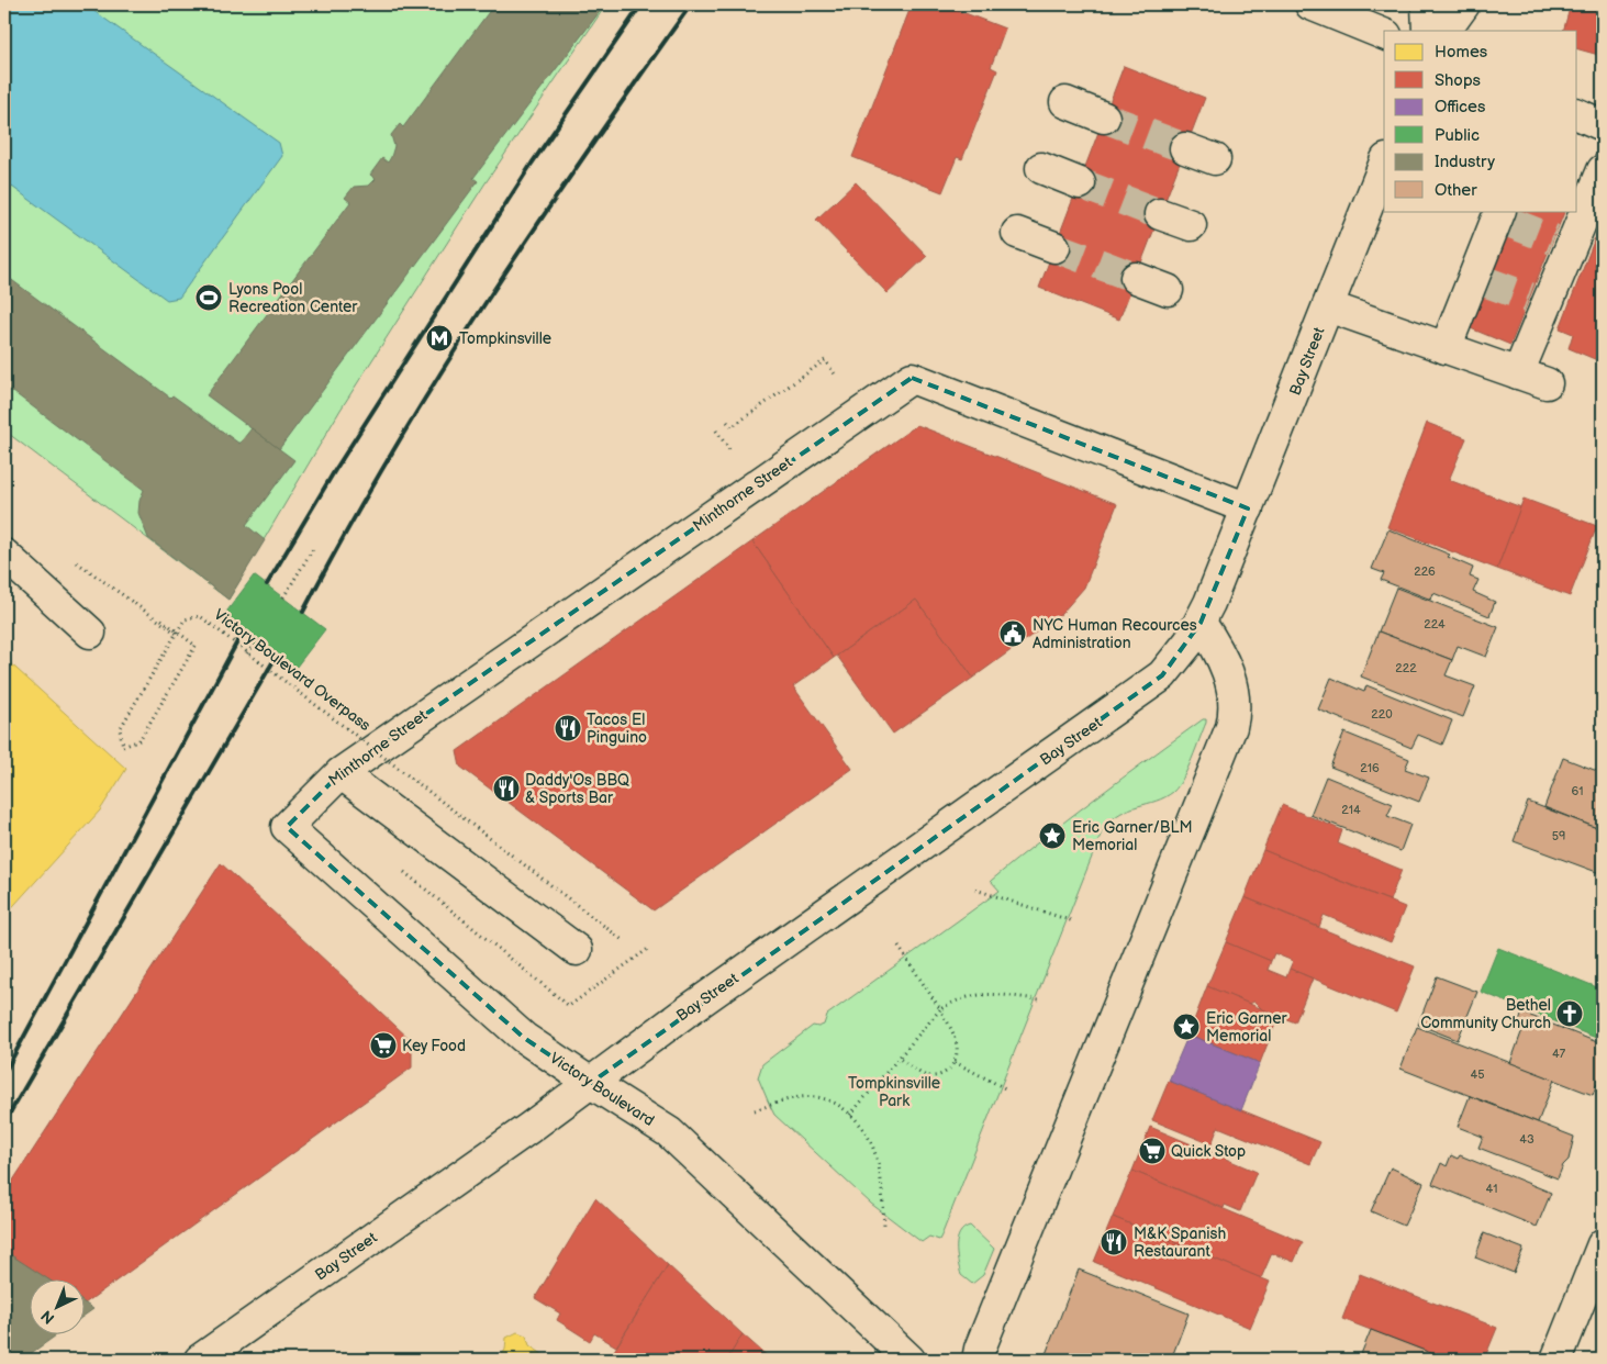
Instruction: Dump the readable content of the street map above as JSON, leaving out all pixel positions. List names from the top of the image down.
{
  "streets": {
    "main road": ["Bay Street", "Minthorne Street", "Victory Boulevard"],
    "path": ["Victory Boulevard Overpass"]
  },
  "crossings": [
    ["Bay Street", "Minthorne Street"],
    ["Bay Street", "Victory Boulevard"],
    ["Minthorne Street", "Victory Boulevard"]
  ],
  "parks": ["Tompkinsville Park"],
  "places": {
    "sports": ["Lyons Pool Recreation Center"],
    "metro station": ["Tompkinsville"],
    "public building": ["NYC Human Recources Administration"],
    "restaurant": ["Tacos El Pinguino", "Daddy'Os BBQ & Sports Bar", "M&K Spanish Restaurant"],
    "place": ["Eric Garner/BLM Memorial", "Eric Garner Memorial"],
    "church": ["Bethel Community Church"],
    "supermarket": ["Key Food", "Quick Stop"]
  },
  "house_numbers": [
    "226",
    "224",
    "222",
    "220",
    "216",
    "61",
    "214",
    "59",
    "47",
    "45",
    "43",
    "41"
  ],
  "legend": [
    "Homes",
    "Shops",
    "Offices",
    "Public",
    "Industry",
    "Other"
  ],
  "north": "bottom left"
}
